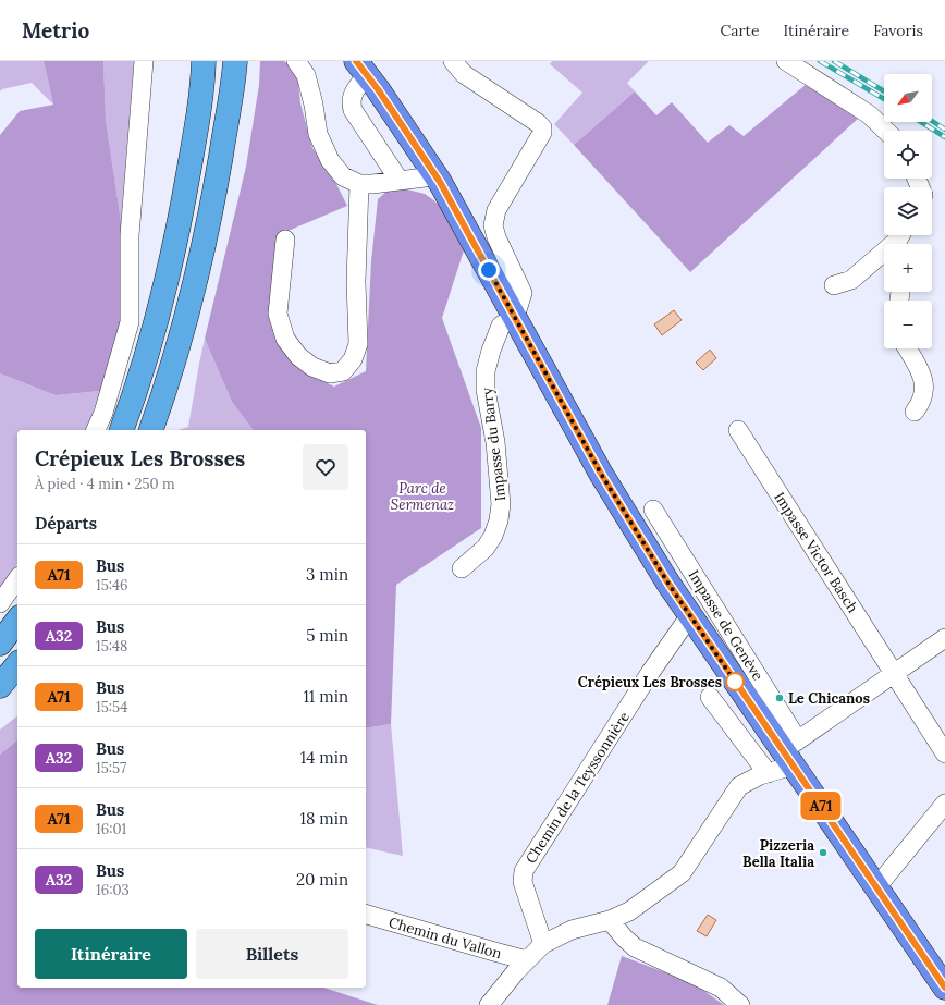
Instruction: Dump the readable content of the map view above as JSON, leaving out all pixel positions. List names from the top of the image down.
{
  "streets": {
    "street": [
      "Impasse du Barry",
      "Impasse Victor Basch",
      "Impasse de Genève",
      "Chemin de la Teyssonnière",
      "Chemin du Vallon"
    ]
  },
  "parks": ["Parc de Sermenaz"],
  "places": ["Crépieux Les Brosses", "Le Chicanos", "Pizzeria Bella Italia"],
  "lines": ["bus line A71"],
  "north": "bottom left",
  "page": {
    "header": "Metrio",
    "nav": ["Carte", "Itinéraire", "Favoris"],
    "on_map": "A71",
    "map_buttons": ["+", "−"],
    "heading": [
      ["Crépieux Les Brosses", "À pied · 4 min · 250 m"],
      "Départs"
    ],
    "list": [
      {
        "mark": "A71",
        "name": "Bus",
        "note": "15:46",
        "value": "3 min"
      },
      {
        "mark": "A32",
        "name": "Bus",
        "note": "15:48",
        "value": "5 min"
      },
      {
        "mark": "A71",
        "name": "Bus",
        "note": "15:54",
        "value": "11 min"
      },
      {
        "mark": "A32",
        "name": "Bus",
        "note": "15:57",
        "value": "14 min"
      },
      {
        "mark": "A71",
        "name": "Bus",
        "note": "16:01",
        "value": "18 min"
      },
      {
        "mark": "A32",
        "name": "Bus",
        "note": "16:03",
        "value": "20 min"
      }
    ],
    "buttons": ["Itinéraire", "Billets"]
  }
}
